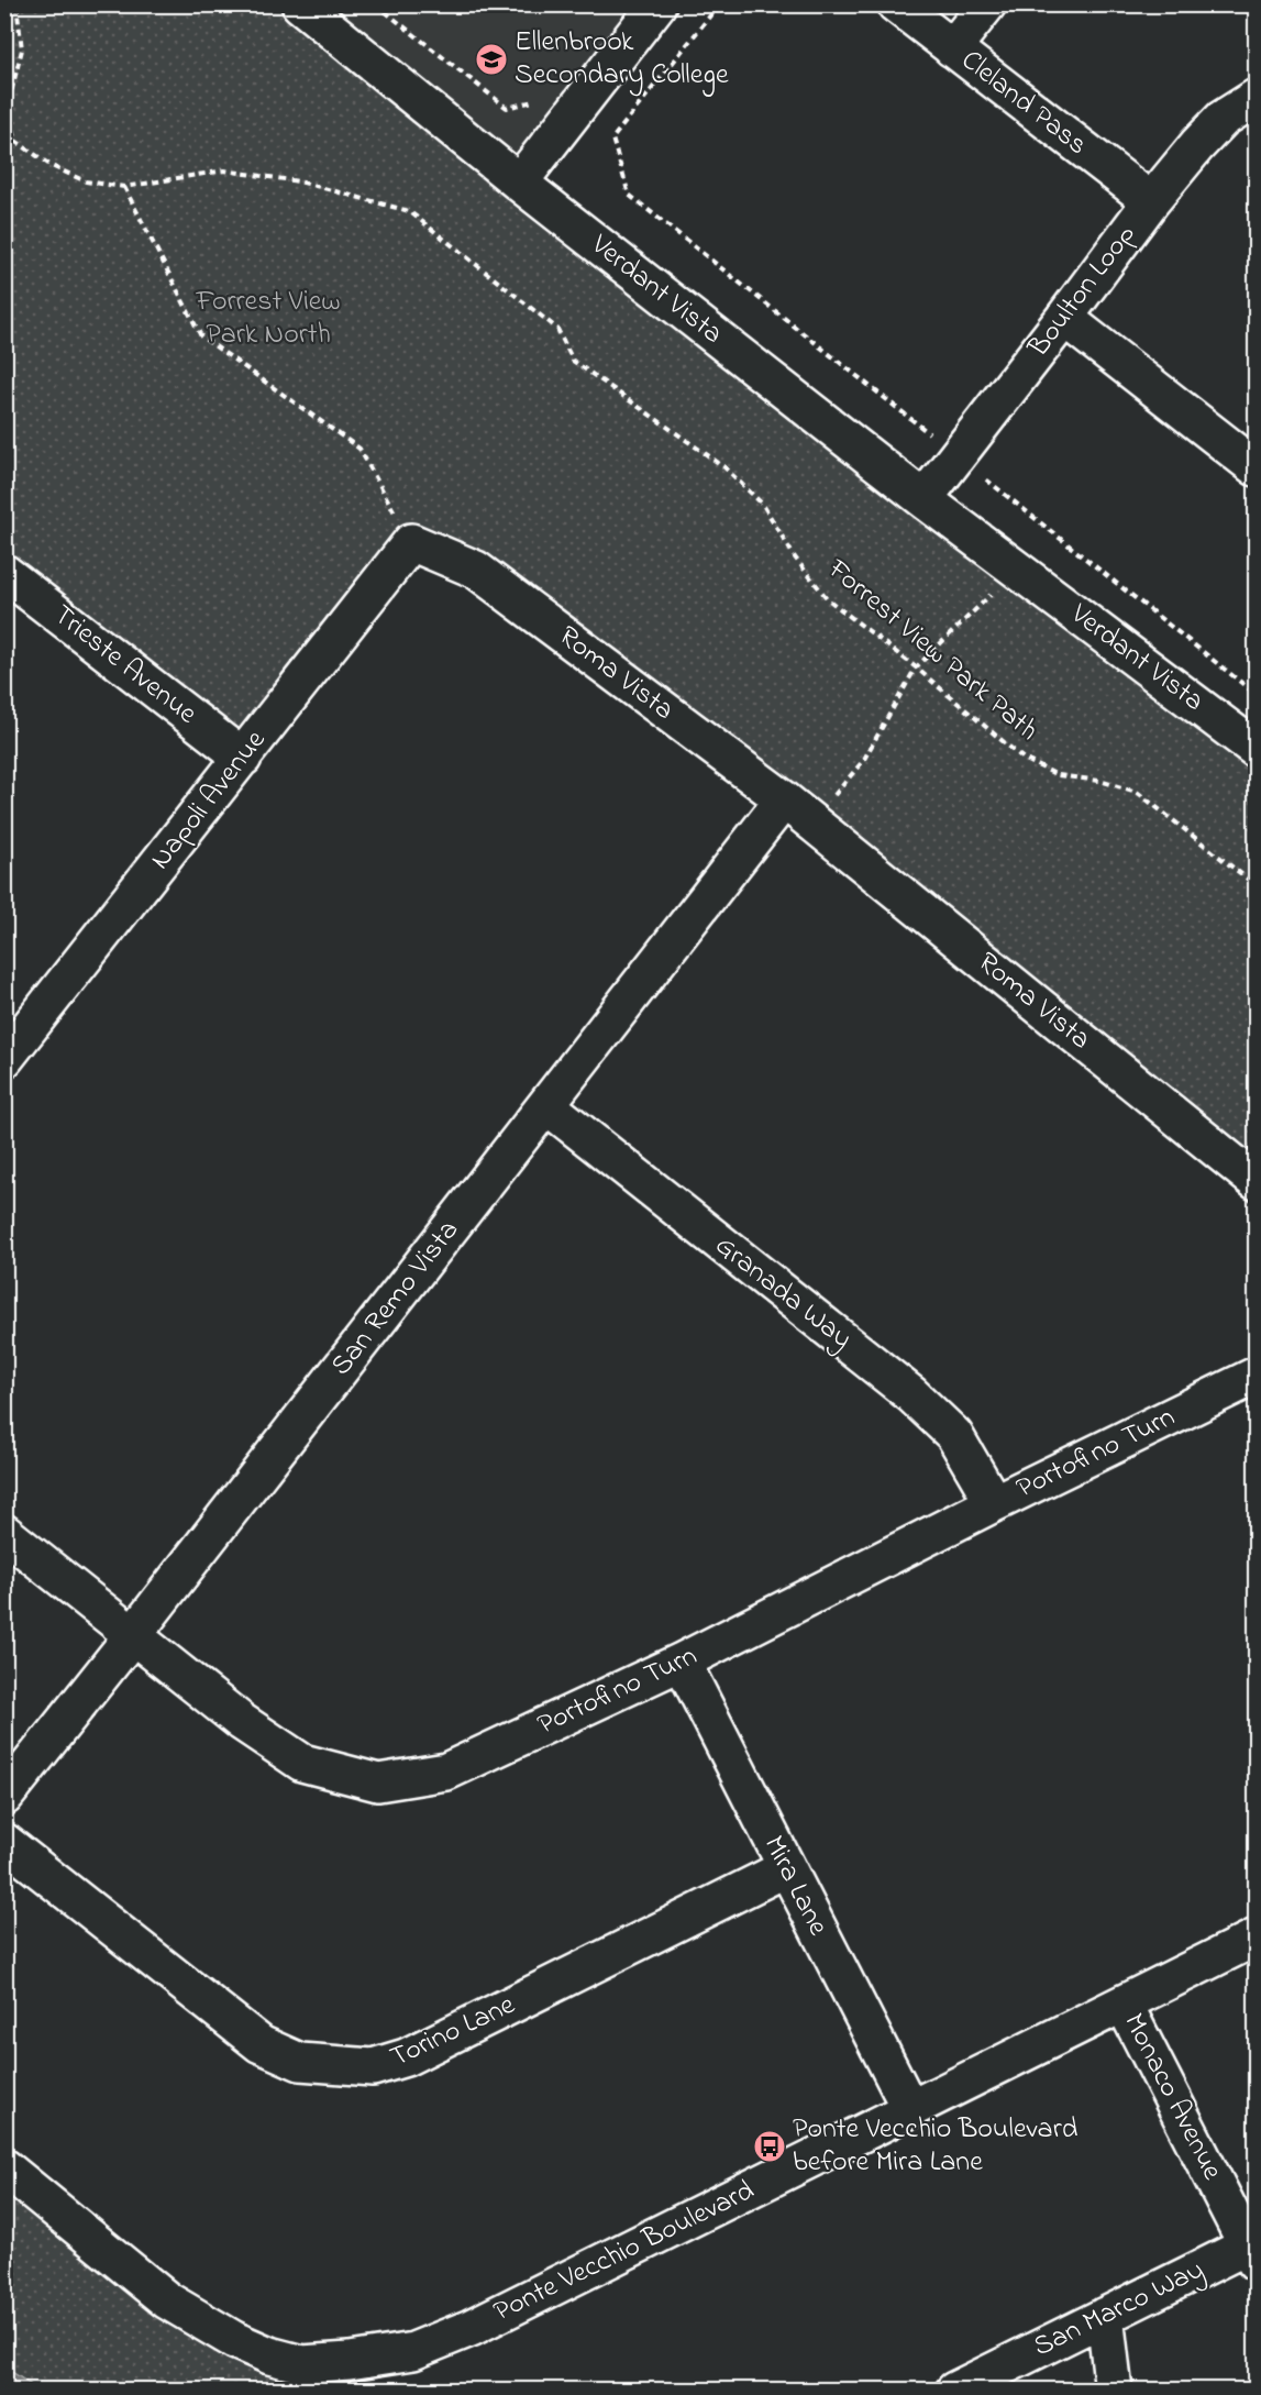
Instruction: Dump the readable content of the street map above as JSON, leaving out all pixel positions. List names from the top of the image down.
{
  "streets": {
    "street": [
      "Cleland Pass",
      "Verdant Vista",
      "Boulton Loop",
      "Trieste Avenue",
      "Roma Vista",
      "Napoli Avenue",
      "Granada Way",
      "San Remo Vista",
      "Portofino Turn",
      "Mira Lane",
      "Torino Lane",
      "Monaco Avenue",
      "Ponte Vecchio Boulevard",
      "San Marco Way"
    ],
    "path": ["Forrest View Park Path"]
  },
  "crossings": [
    ["Cleland Pass", "Boulton Loop"],
    ["Verdant Vista", "Boulton Loop"],
    ["Trieste Avenue", "Napoli Avenue"],
    ["Roma Vista", "Napoli Avenue"],
    ["Roma Vista", "San Remo Vista"],
    ["Granada Way", "San Remo Vista"],
    ["Granada Way", "Portofino Turn"],
    ["San Remo Vista", "Portofino Turn"],
    ["Portofino Turn", "Mira Lane"],
    ["Mira Lane", "Torino Lane"],
    ["Mira Lane", "Ponte Vecchio Boulevard"],
    ["Monaco Avenue", "Ponte Vecchio Boulevard"],
    ["Monaco Avenue", "San Marco Way"]
  ],
  "parks": ["Forrest View Park North"],
  "places": {
    "school or university": ["Ellenbrook Secondary College"],
    "bus stop": ["Ponte Vecchio Boulevard before Mira Lane"]
  }
}
